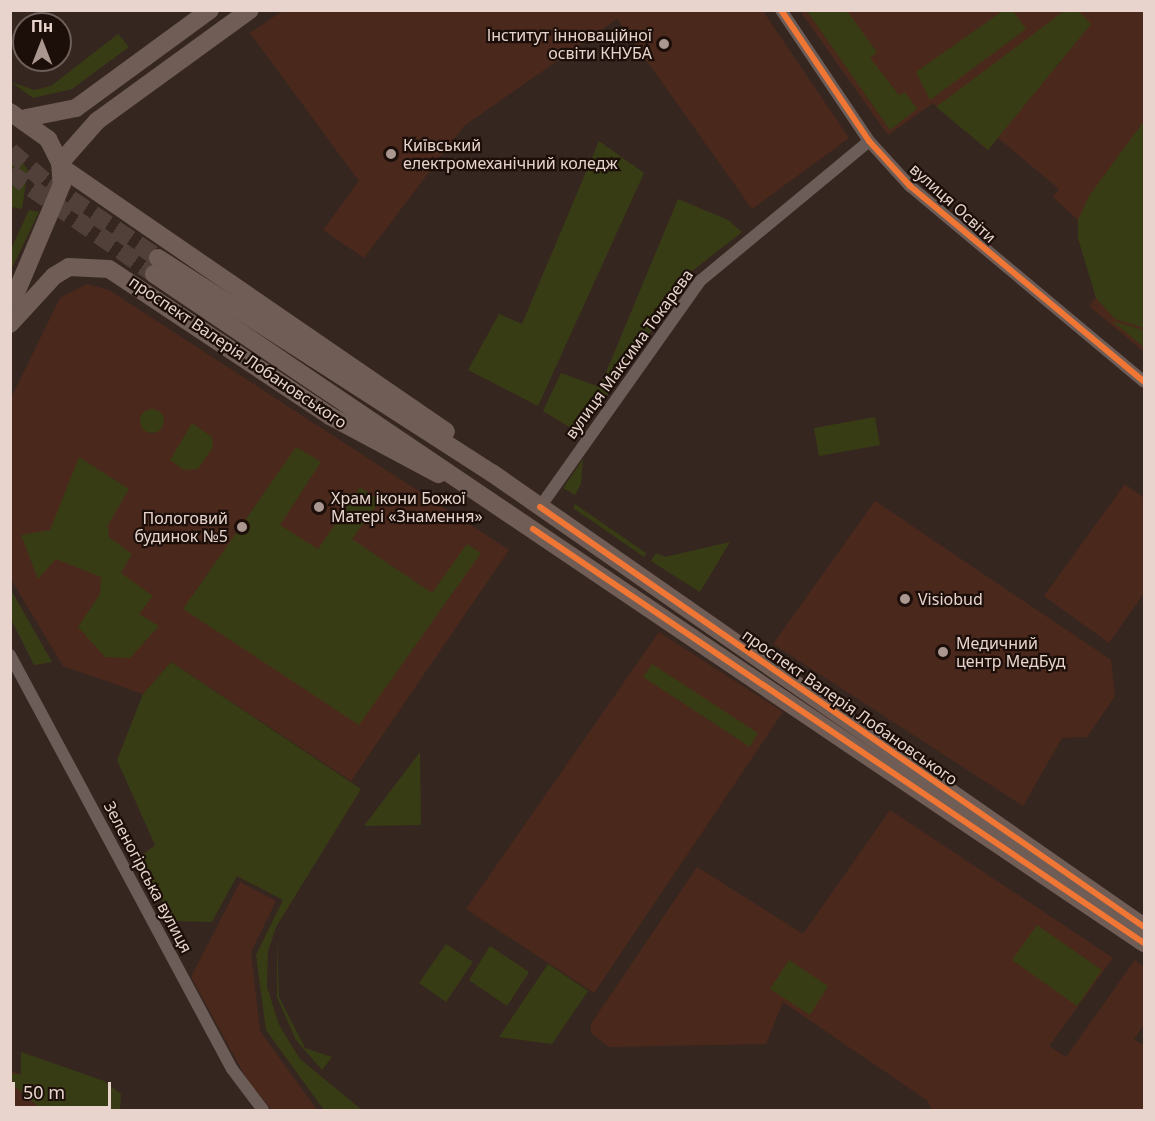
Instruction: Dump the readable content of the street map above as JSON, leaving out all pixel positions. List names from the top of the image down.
{
  "streets": {
    "main road": ["проспект Валерія Лобановського"],
    "street": ["вулиця Освіти", "вулиця Максима Токарева", "Зеленогірська вулиця"]
  },
  "crossings": [
    ["вулиця Освіти", "вулиця Максима Токарева"],
    ["проспект Валерія Лобановського", "вулиця Максима Токарева"]
  ],
  "places": [
    "Інститут інноваційної освіти КНУБА",
    "Київський електромеханічний коледж",
    "Храм ікони Божої Матері «Знамення»",
    "Пологовий будинок №5",
    "Visiobud",
    "Медичний центр МедБуд"
  ],
  "scale_bar": "50 m",
  "north": "top"
}
